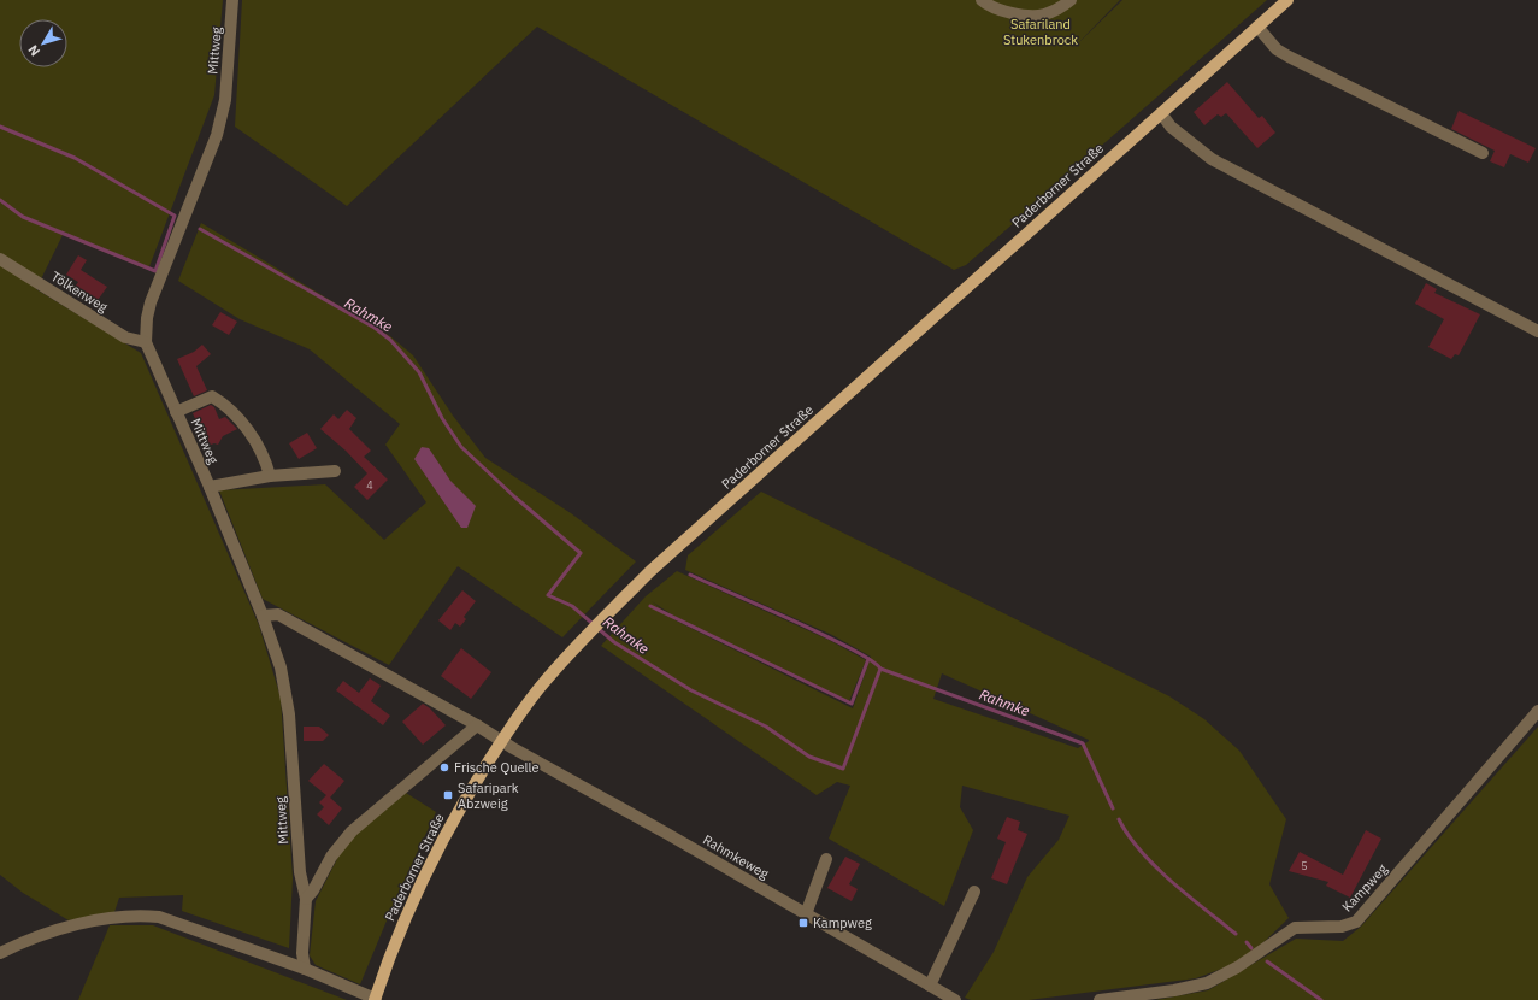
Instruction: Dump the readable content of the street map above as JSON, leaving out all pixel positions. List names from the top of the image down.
{
  "streets": {
    "main road": ["Paderborner Straße"],
    "street": [
      "Mittweg",
      "Tölkenweg",
      "Rahmkeweg",
      "Kampweg"
    ]
  },
  "crossings": [
    ["Mittweg", "Tölkenweg"],
    ["Paderborner Straße", "Rahmkeweg"]
  ],
  "water": ["Rahmke"],
  "parks": ["Safariland Stukenbrock"],
  "places": {
    "other": ["Frische Quelle"],
    "transit": ["Safaripark Abzweig", "Kampweg"]
  },
  "house_numbers": ["4", "5"],
  "north": "bottom left"
}
